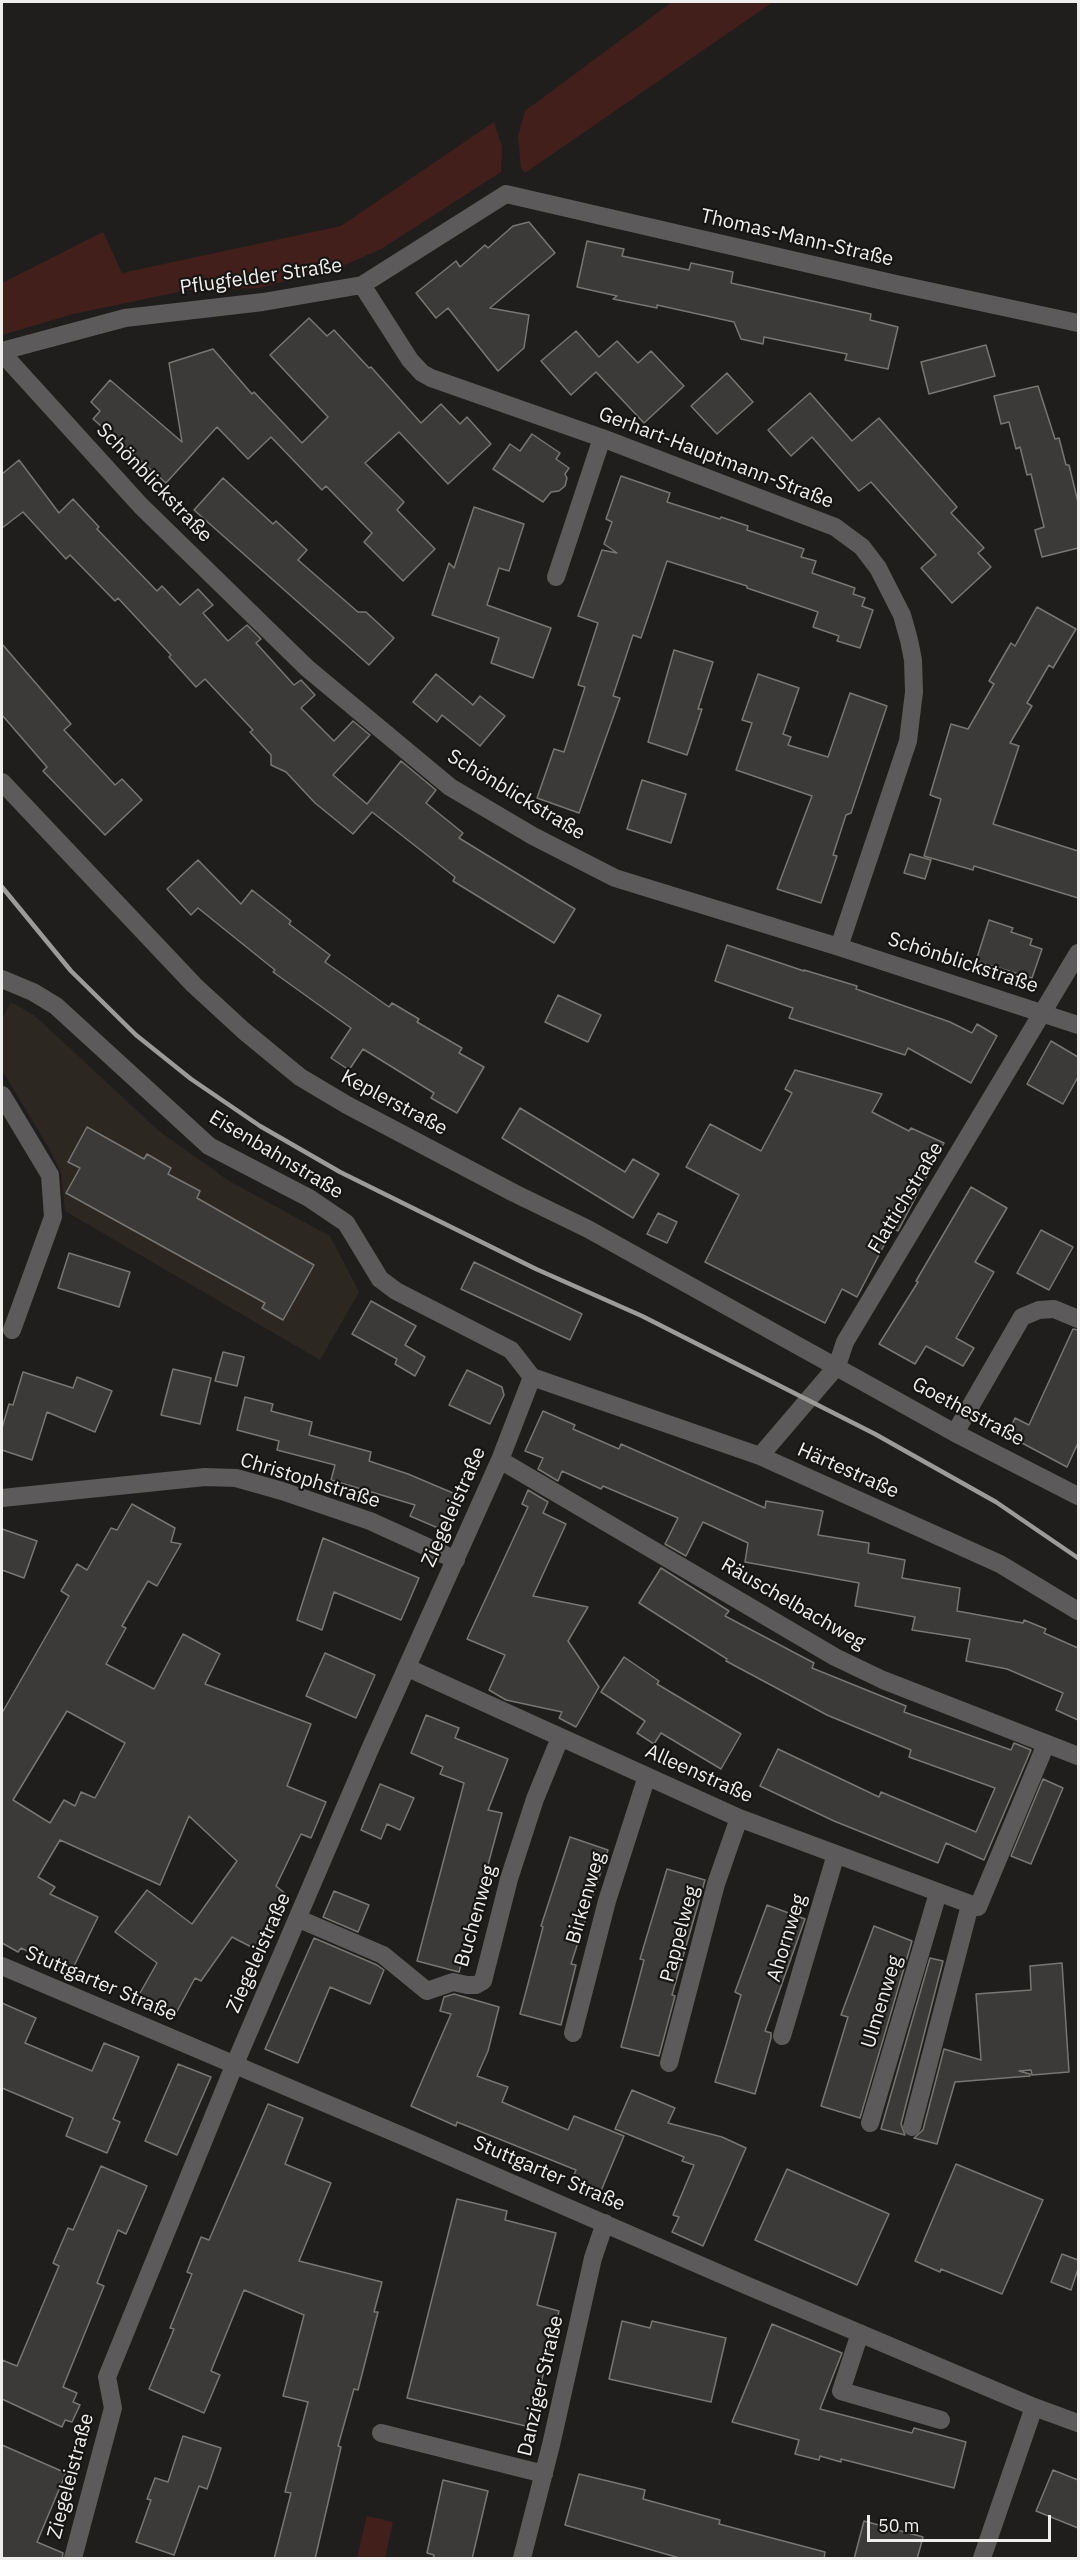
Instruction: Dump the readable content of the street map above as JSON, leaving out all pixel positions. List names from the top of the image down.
{
  "streets": {
    "street": [
      "Thomas-Mann-Straße",
      "Pflugfelder Straße",
      "Gerhart-Hauptmann-Straße",
      "Schönblickstraße",
      "Keplerstraße",
      "Eisenbahnstraße",
      "Flattichstraße",
      "Goethestraße",
      "Härtestraße",
      "Christophstraße",
      "Ziegeleistraße",
      "Räuschelbachweg",
      "Alleenstraße",
      "Birkenweg",
      "Buchenweg",
      "Pappelweg",
      "Ahornweg",
      "Stuttgarter Straße",
      "Ulmenweg",
      "Danziger Straße"
    ]
  },
  "crossings": [
    ["Thomas-Mann-Straße", "Pflugfelder Straße"],
    ["Pflugfelder Straße", "Gerhart-Hauptmann-Straße"],
    ["Pflugfelder Straße", "Schönblickstraße"],
    ["Gerhart-Hauptmann-Straße", "Schönblickstraße"],
    ["Schönblickstraße", "Flattichstraße"],
    ["Keplerstraße", "Flattichstraße"],
    ["Keplerstraße", "Goethestraße"],
    ["Eisenbahnstraße", "Härtestraße"],
    ["Eisenbahnstraße", "Ziegeleistraße"],
    ["Flattichstraße", "Goethestraße"],
    ["Flattichstraße", "Härtestraße"],
    ["Härtestraße", "Ziegeleistraße"],
    ["Christophstraße", "Ziegeleistraße"],
    ["Ziegeleistraße", "Räuschelbachweg"],
    ["Ziegeleistraße", "Alleenstraße"],
    ["Ziegeleistraße", "Buchenweg"],
    ["Ziegeleistraße", "Stuttgarter Straße"],
    ["Alleenstraße", "Birkenweg"],
    ["Alleenstraße", "Buchenweg"],
    ["Alleenstraße", "Pappelweg"],
    ["Alleenstraße", "Ahornweg"],
    ["Alleenstraße", "Ulmenweg"],
    ["Stuttgarter Straße", "Danziger Straße"]
  ],
  "scale_bar": "50 m"
}
